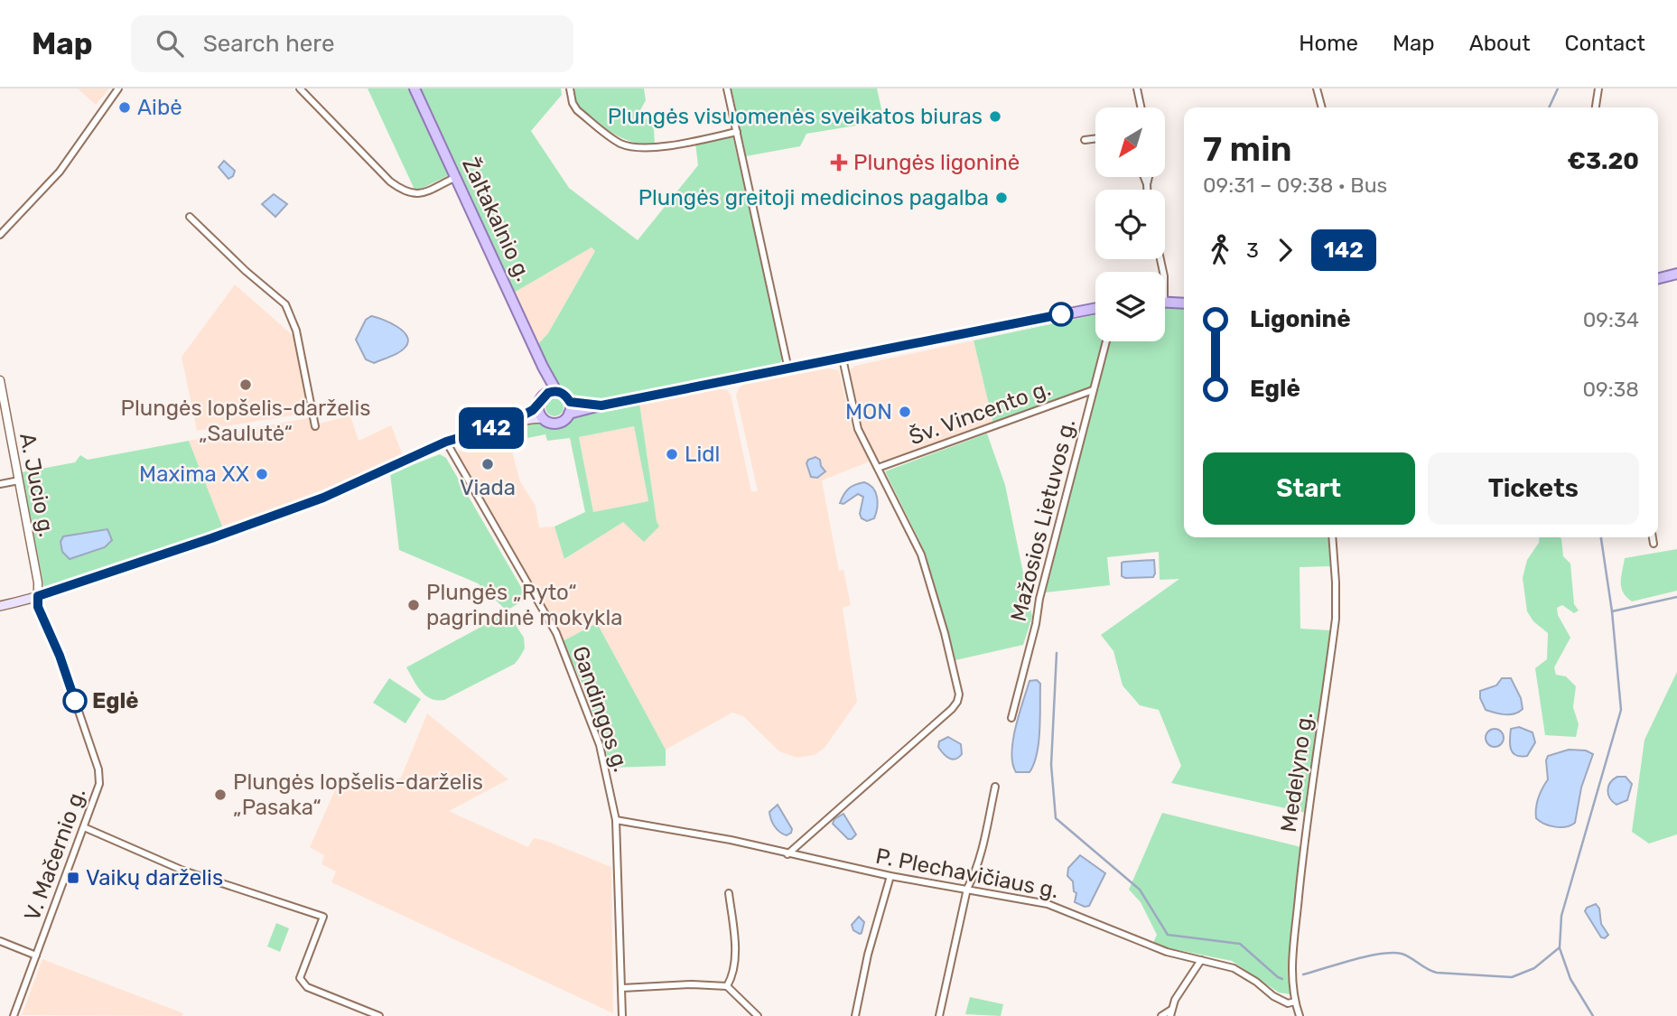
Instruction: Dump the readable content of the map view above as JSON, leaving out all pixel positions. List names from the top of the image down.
{
  "streets": {
    "main road": ["Žaltakalnio g."],
    "street": [
      "Šv. Vincento g.",
      "A. Jucio g.",
      "Mažosios Lietuvos g.",
      "Gandingos g.",
      "Medelyno g.",
      "V. Mačernio g.",
      "P. Plechavičiaus g."
    ]
  },
  "crossings": [
    ["Šv. Vincento g.", "Mažosios Lietuvos g."],
    ["A. Jucio g.", "V. Mačernio g."],
    ["Gandingos g.", "P. Plechavičiaus g."],
    ["Medelyno g.", "P. Plechavičiaus g."]
  ],
  "places": {
    "other": [
      "Aibė",
      "Plungės visuomenės sveikatos biuras",
      "Plungės greitoji medicinos pagalba",
      "Plungės lopšelis-darželis „Saulutė“",
      "MON",
      "Lidl",
      "Viada",
      "Maxima XX",
      "Plungės „Ryto“ pagrindinė mokykla",
      "Eglė",
      "Plungės lopšelis-darželis „Pasaka“"
    ],
    "health": ["Plungės ligoninė"],
    "transit": ["Vaikų darželis"]
  },
  "lines": ["bus line 142"],
  "north": "bottom left",
  "page": {
    "header": "Map",
    "search": "Search here",
    "nav": [
      "Home",
      "Map",
      "About",
      "Contact"
    ],
    "on_map": "142",
    "heading": ["7 min", "09:31 – 09:38 · Bus", "€3.20"],
    "legs": ["3", "142"],
    "list": [
      {
        "name": "Ligoninė",
        "value": "09:34"
      },
      {
        "name": "Eglė",
        "value": "09:38"
      }
    ],
    "buttons": ["Start", "Tickets"]
  }
}
